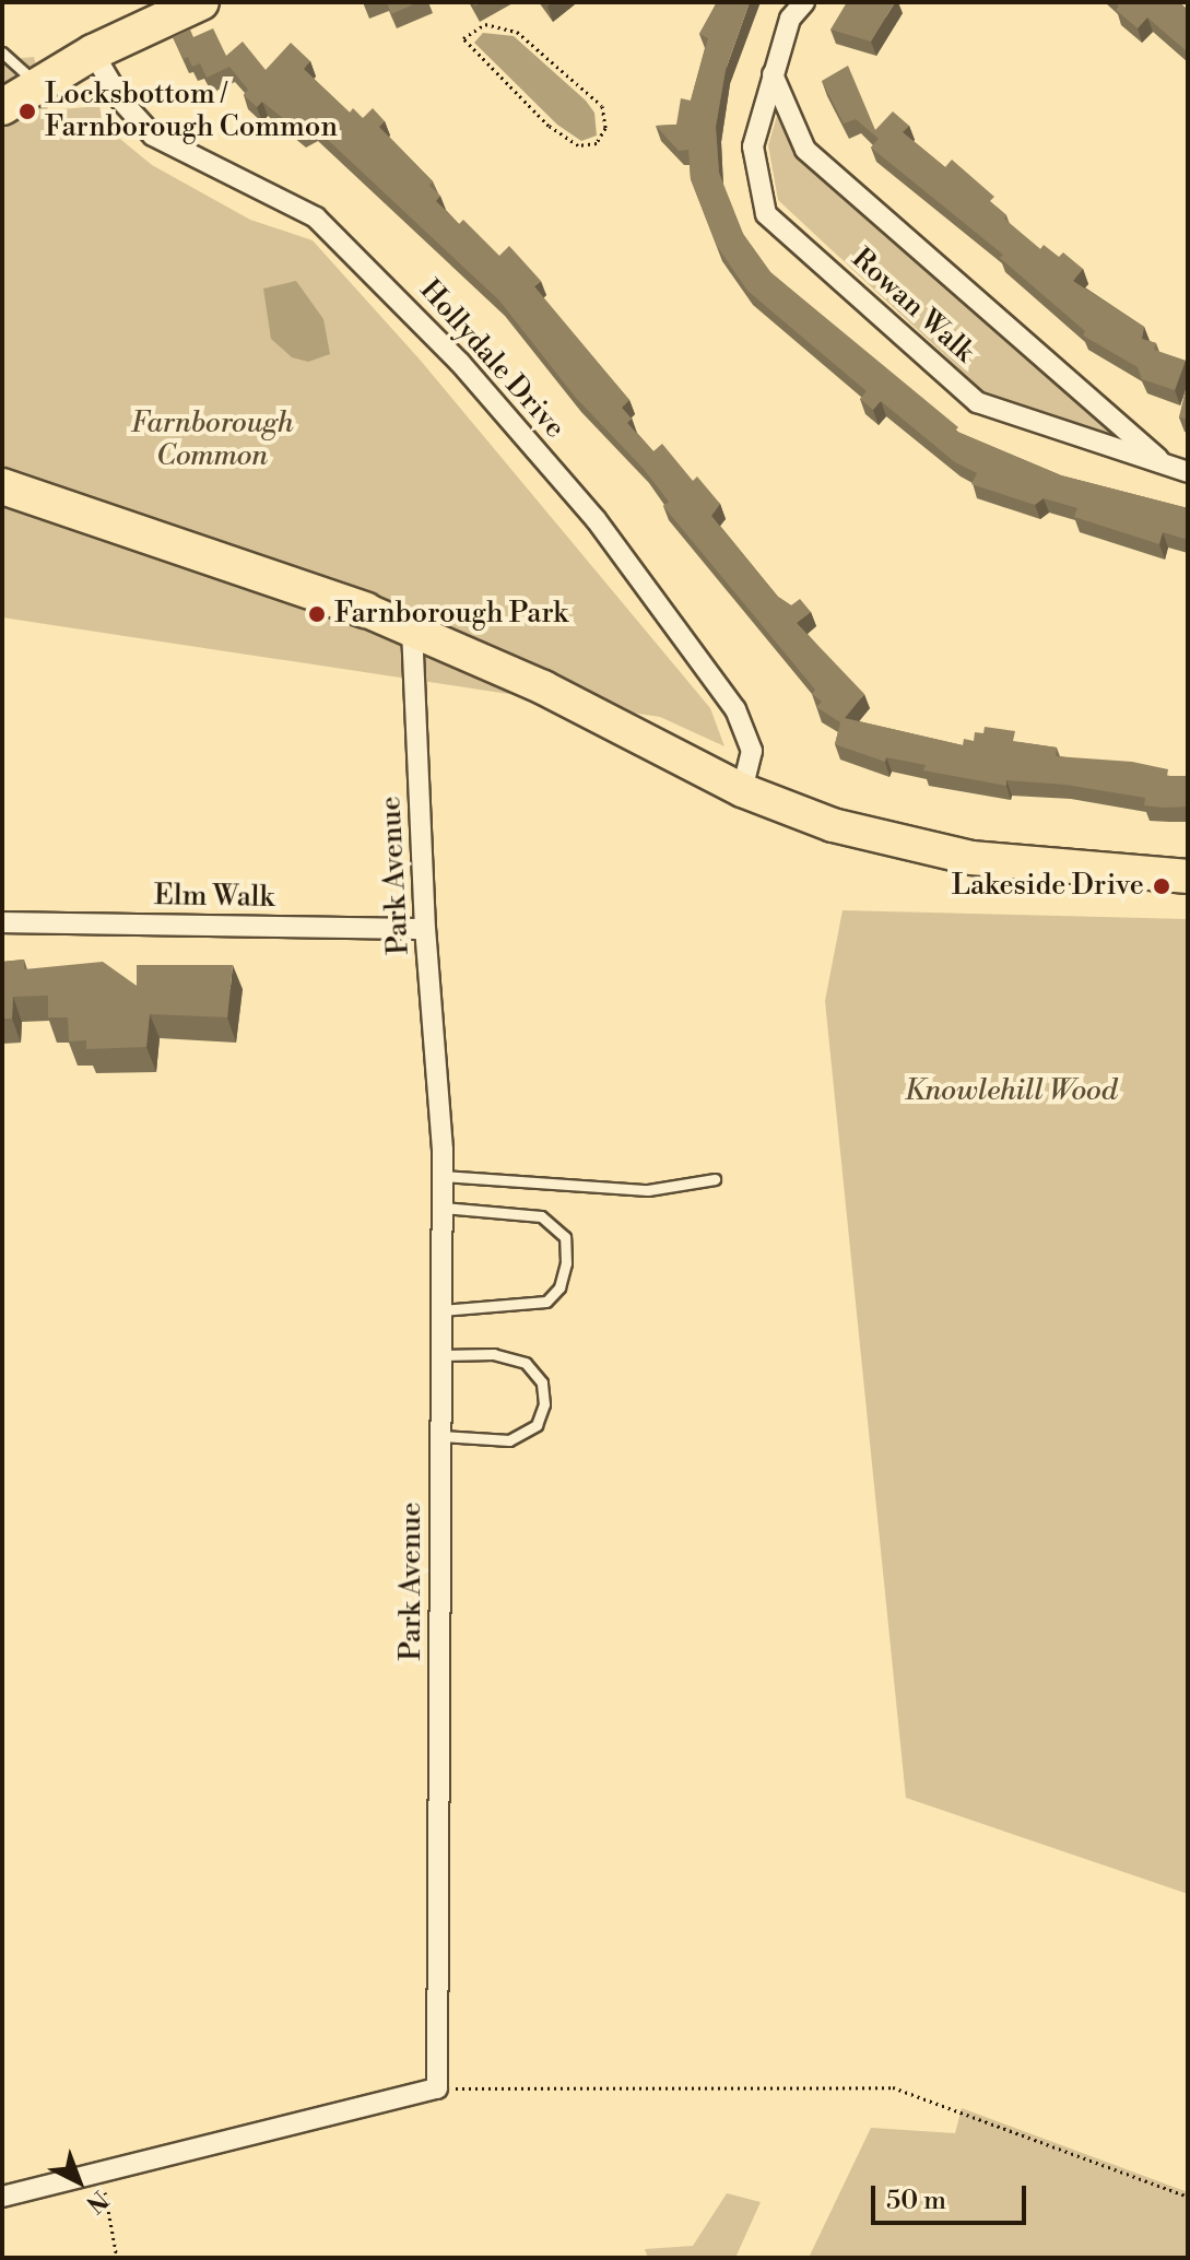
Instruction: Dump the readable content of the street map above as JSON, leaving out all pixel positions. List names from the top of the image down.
{
  "streets": {
    "street": [
      "Rowan Walk",
      "Hollydale Drive",
      "Park Avenue",
      "Elm Walk"
    ]
  },
  "crossings": [
    ["Park Avenue", "Elm Walk"]
  ],
  "parks": ["Farnborough Common", "Knowlehill Wood"],
  "places": ["Locksbottom / Farnborough Common", "Farnborough Park", "Lakeside Drive"],
  "scale_bar": "50 m",
  "north": "bottom right"
}
